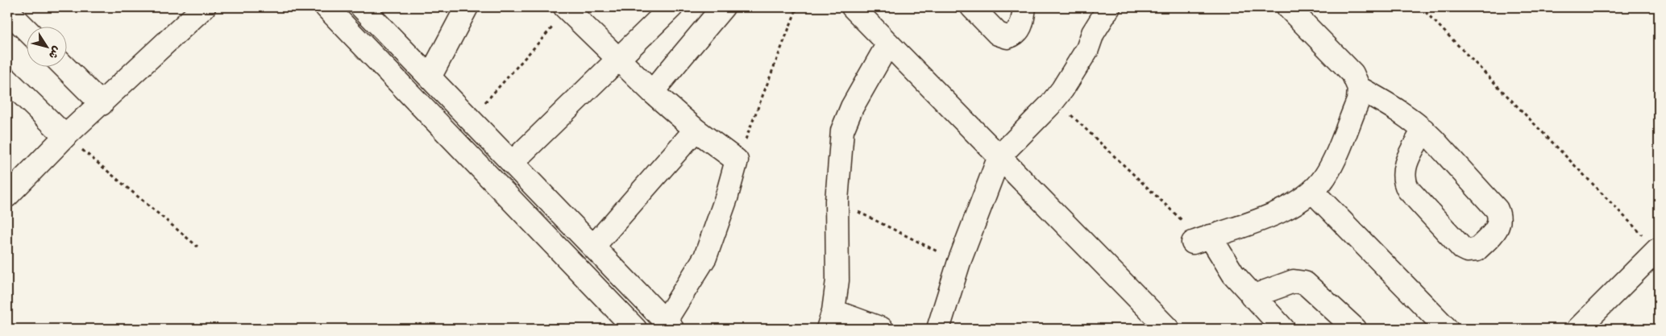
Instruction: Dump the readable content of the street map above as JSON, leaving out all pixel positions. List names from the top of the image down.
{
  "north": "bottom right"
}
